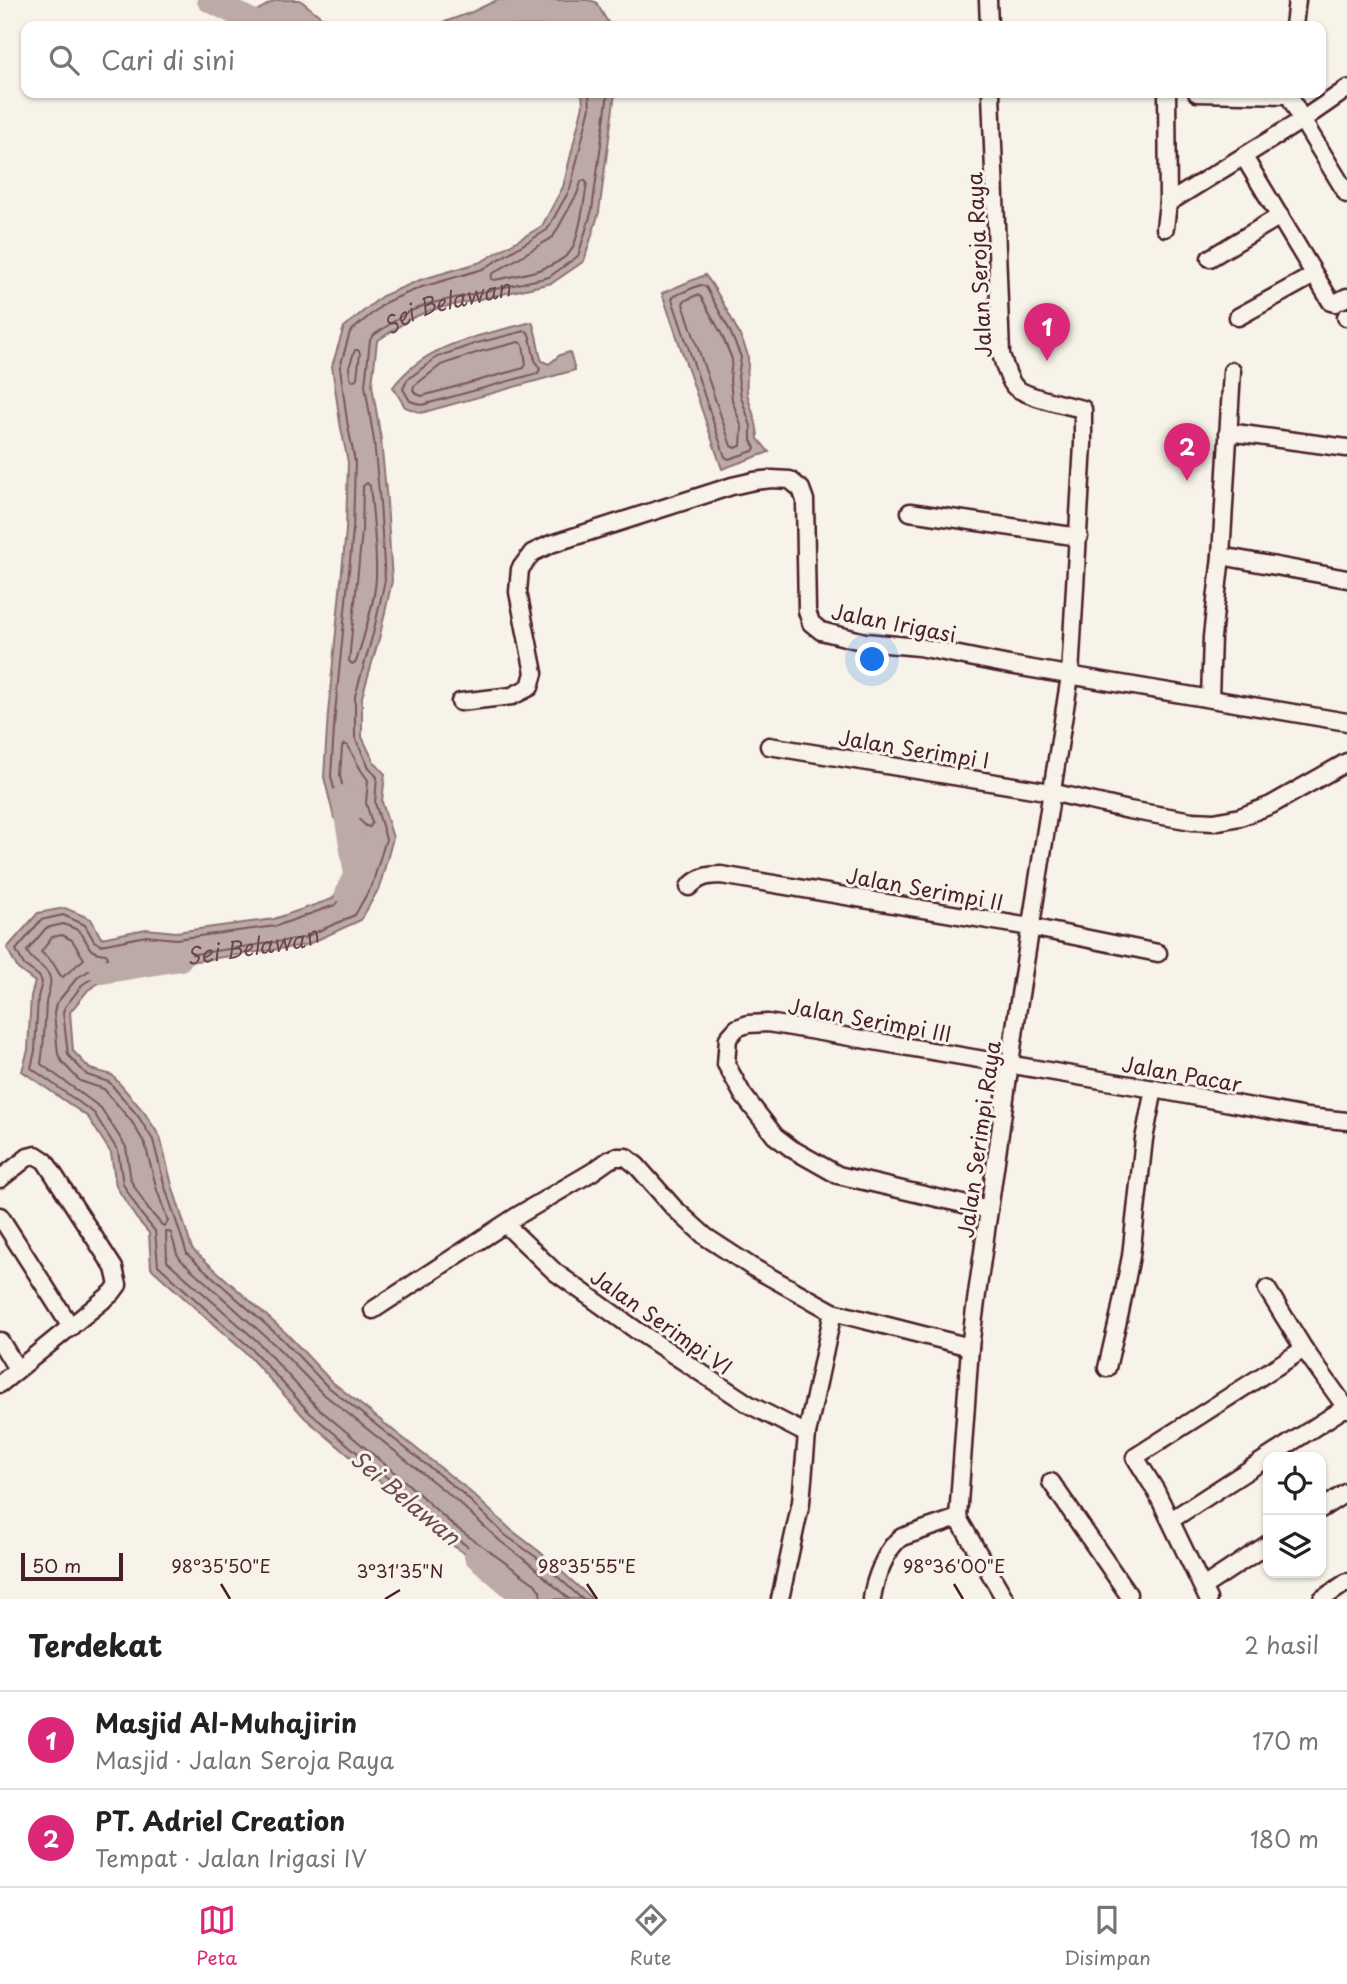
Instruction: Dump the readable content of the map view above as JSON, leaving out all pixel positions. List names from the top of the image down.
{
  "streets": {
    "street": [
      "Jalan Seroja Raya",
      "Jalan Irigasi",
      "Jalan Serimpi I",
      "Jalan Serimpi II",
      "Jalan Serimpi III",
      "Jalan Pacar",
      "Jalan Serimpi Raya",
      "Jalan Serimpi VI"
    ]
  },
  "crossings": [
    ["Jalan Seroja Raya", "Jalan Irigasi"],
    ["Jalan Seroja Raya", "Jalan Serimpi Raya"],
    ["Jalan Irigasi", "Jalan Serimpi Raya"],
    ["Jalan Serimpi I", "Jalan Serimpi Raya"],
    ["Jalan Serimpi II", "Jalan Serimpi Raya"],
    ["Jalan Serimpi III", "Jalan Pacar"],
    ["Jalan Serimpi III", "Jalan Serimpi Raya"],
    ["Jalan Pacar", "Jalan Serimpi Raya"]
  ],
  "water": ["Sei Belawan"],
  "scale_bar": "50 m",
  "page": {
    "search": "Cari di sini",
    "pins": ["1", "2"],
    "scale": "50 m",
    "heading": ["Terdekat", "2 hasil"],
    "list": [
      {
        "mark": "1",
        "name": "Masjid Al-Muhajirin",
        "note": "Masjid · Jalan Seroja Raya",
        "value": "170 m"
      },
      {
        "mark": "2",
        "name": "PT. Adriel Creation",
        "note": "Tempat · Jalan Irigasi IV",
        "value": "180 m"
      }
    ],
    "nav": ["Peta", "Rute", "Disimpan"]
  },
  "coordinates": [
    "98°35'50\"E",
    "98°35'55\"E",
    "98°36'00\"E",
    "3°31'35\"N"
  ]
}
